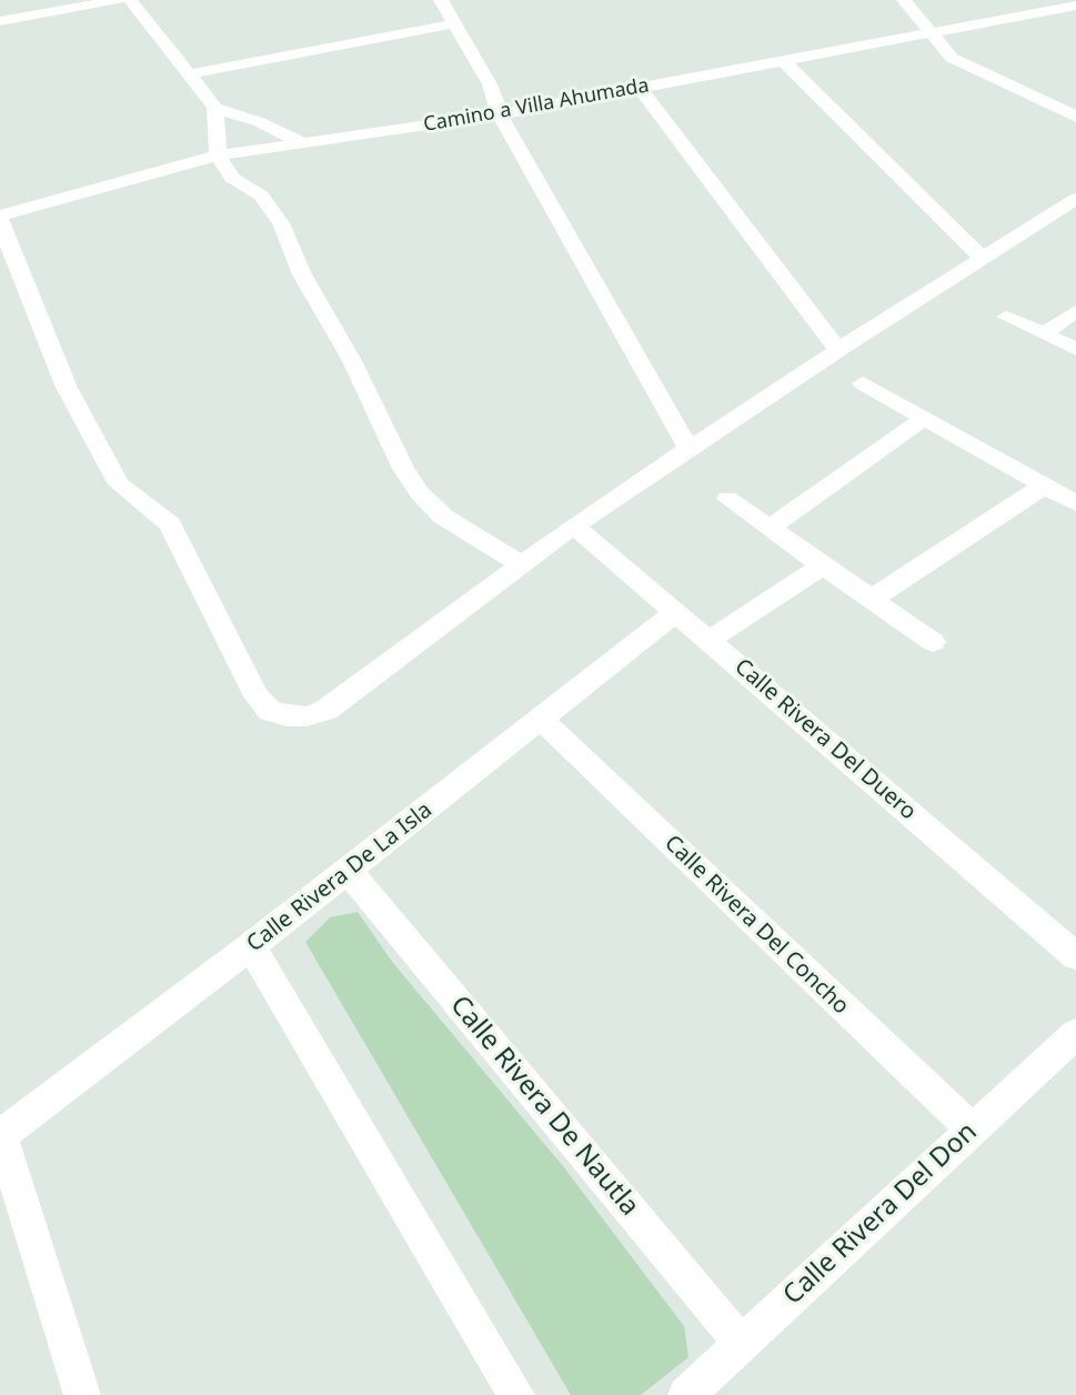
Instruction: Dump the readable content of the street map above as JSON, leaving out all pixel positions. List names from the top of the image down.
{
  "streets": {
    "street": [
      "Camino a Villa Ahumada",
      "Calle Rivera Del Duero",
      "Calle Rivera De La Isla",
      "Calle Rivera Del Concho",
      "Calle Rivera De Nautla",
      "Calle Rivera Del Don"
    ]
  },
  "crossings": [
    ["Calle Rivera Del Duero", "Calle Rivera De La Isla"],
    ["Calle Rivera De La Isla", "Calle Rivera Del Concho"],
    ["Calle Rivera De La Isla", "Calle Rivera De Nautla"],
    ["Calle Rivera Del Concho", "Calle Rivera Del Don"],
    ["Calle Rivera De Nautla", "Calle Rivera Del Don"]
  ]
}
